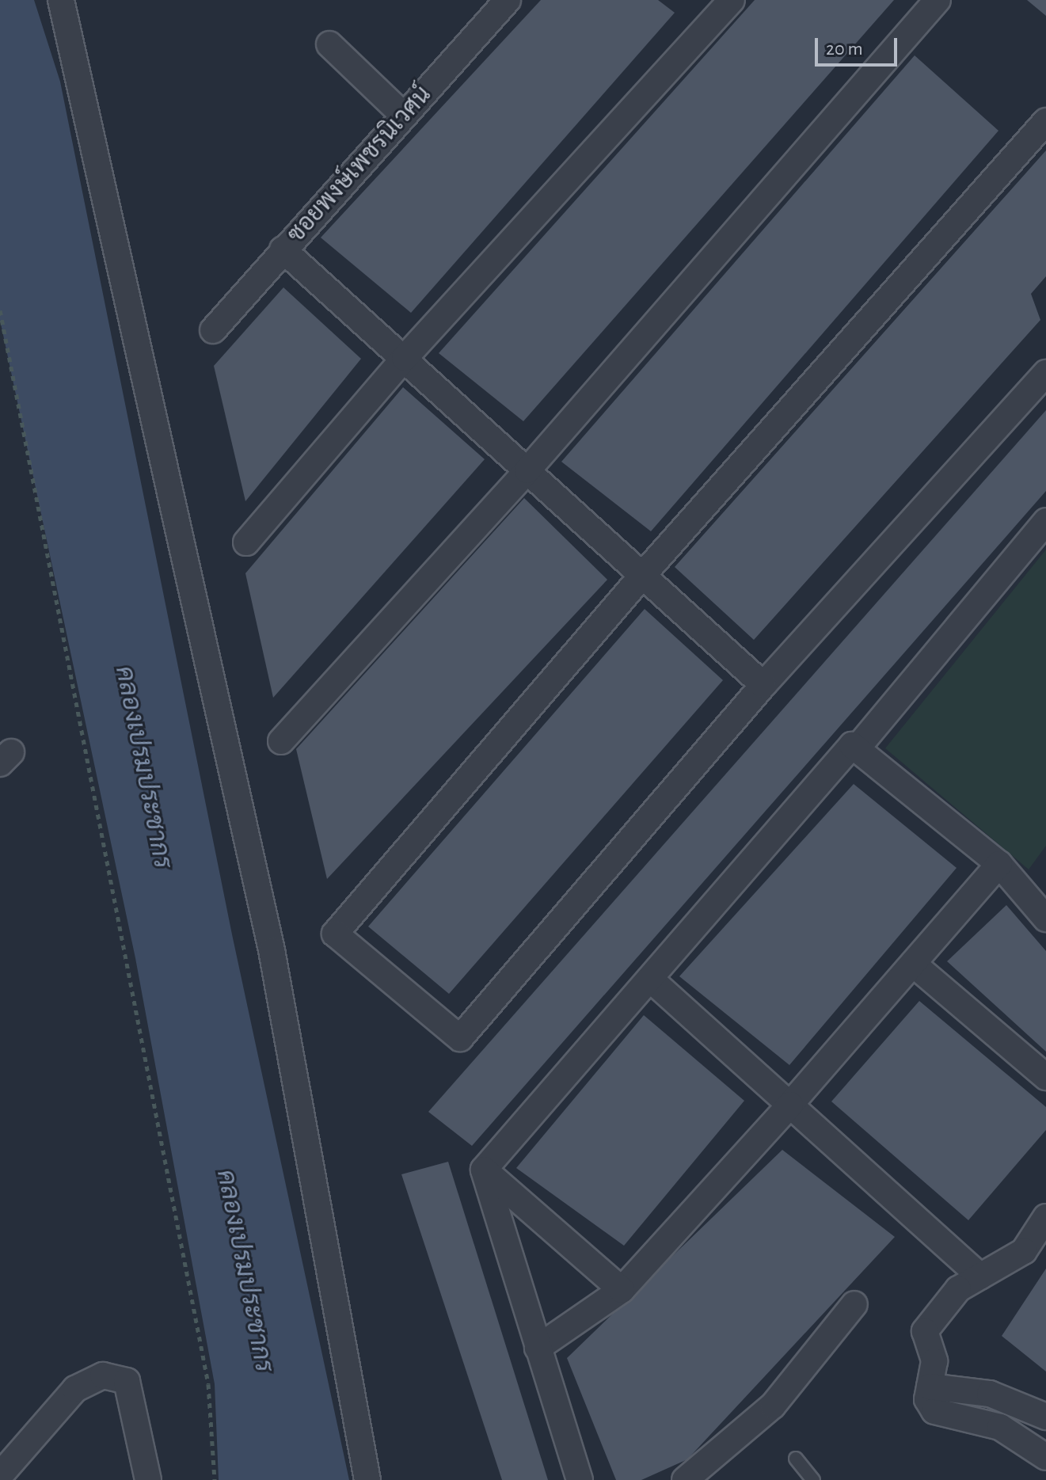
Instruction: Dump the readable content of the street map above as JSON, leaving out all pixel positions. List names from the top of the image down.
{
  "streets": {
    "street": ["ซอยพงษ์เพชรนิเวศน์"]
  },
  "water": ["คลองเปรมประชากร"],
  "scale_bar": "20 m"
}
